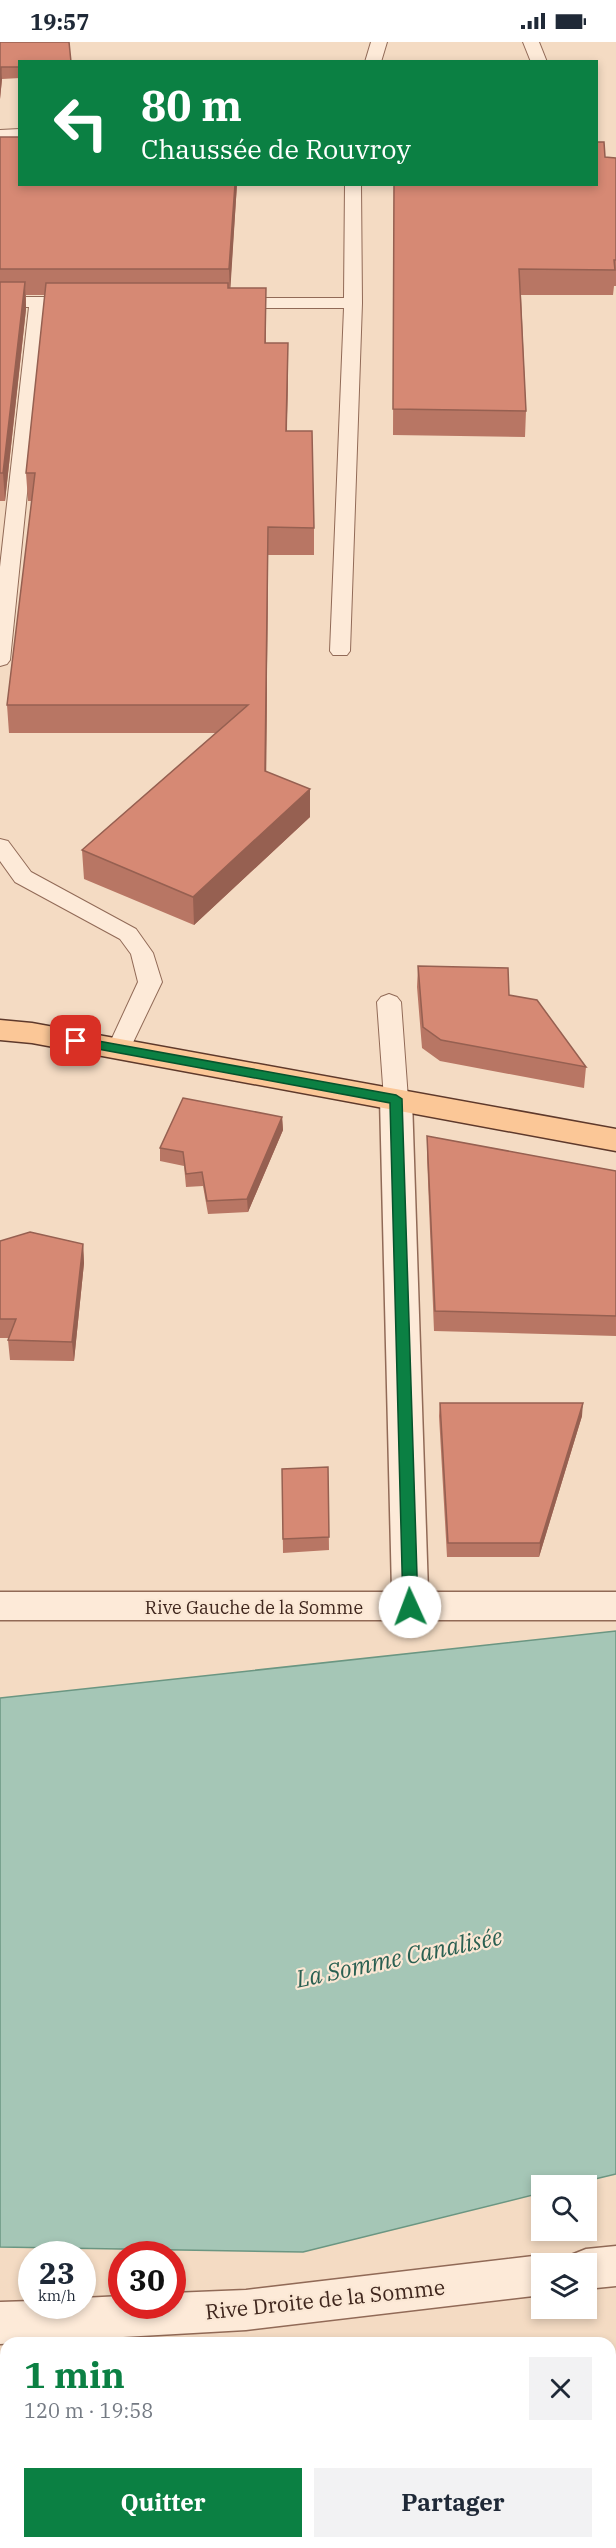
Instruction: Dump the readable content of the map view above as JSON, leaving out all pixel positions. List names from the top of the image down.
{
  "streets": {
    "street": ["Rive Gauche de la Somme", "Rive Droite de la Somme"]
  },
  "water": ["La Somme Canalisée"],
  "page": {
    "status": "19:57",
    "turn": ["80 m", "Chaussée de Rouvroy"],
    "speed": "23 km/h",
    "limit": "30",
    "heading": ["1 min", "120 m · 19:58"],
    "buttons": ["Quitter", "Partager"]
  }
}
